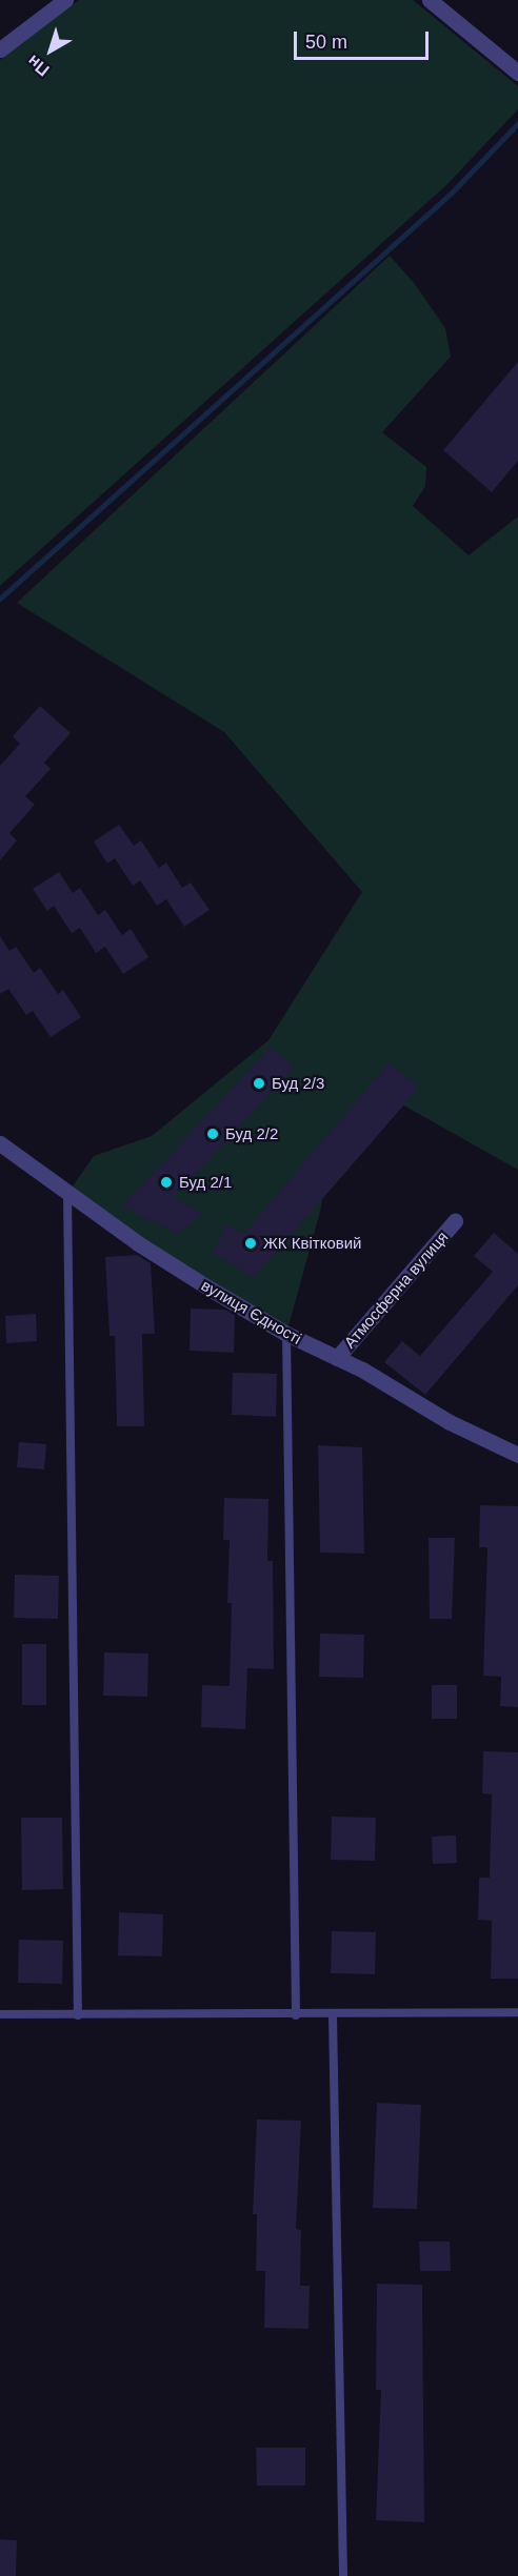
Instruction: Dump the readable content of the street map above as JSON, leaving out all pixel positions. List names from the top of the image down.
{
  "streets": {
    "street": ["Атмосферна вулиця", "вулиця Єдності"]
  },
  "crossings": [
    ["Атмосферна вулиця", "вулиця Єдності"]
  ],
  "places": [
    "Буд 2/3",
    "Буд 2/2",
    "Буд 2/1",
    "ЖК Квітковий"
  ],
  "scale_bar": "50 m",
  "north": "bottom left"
}
